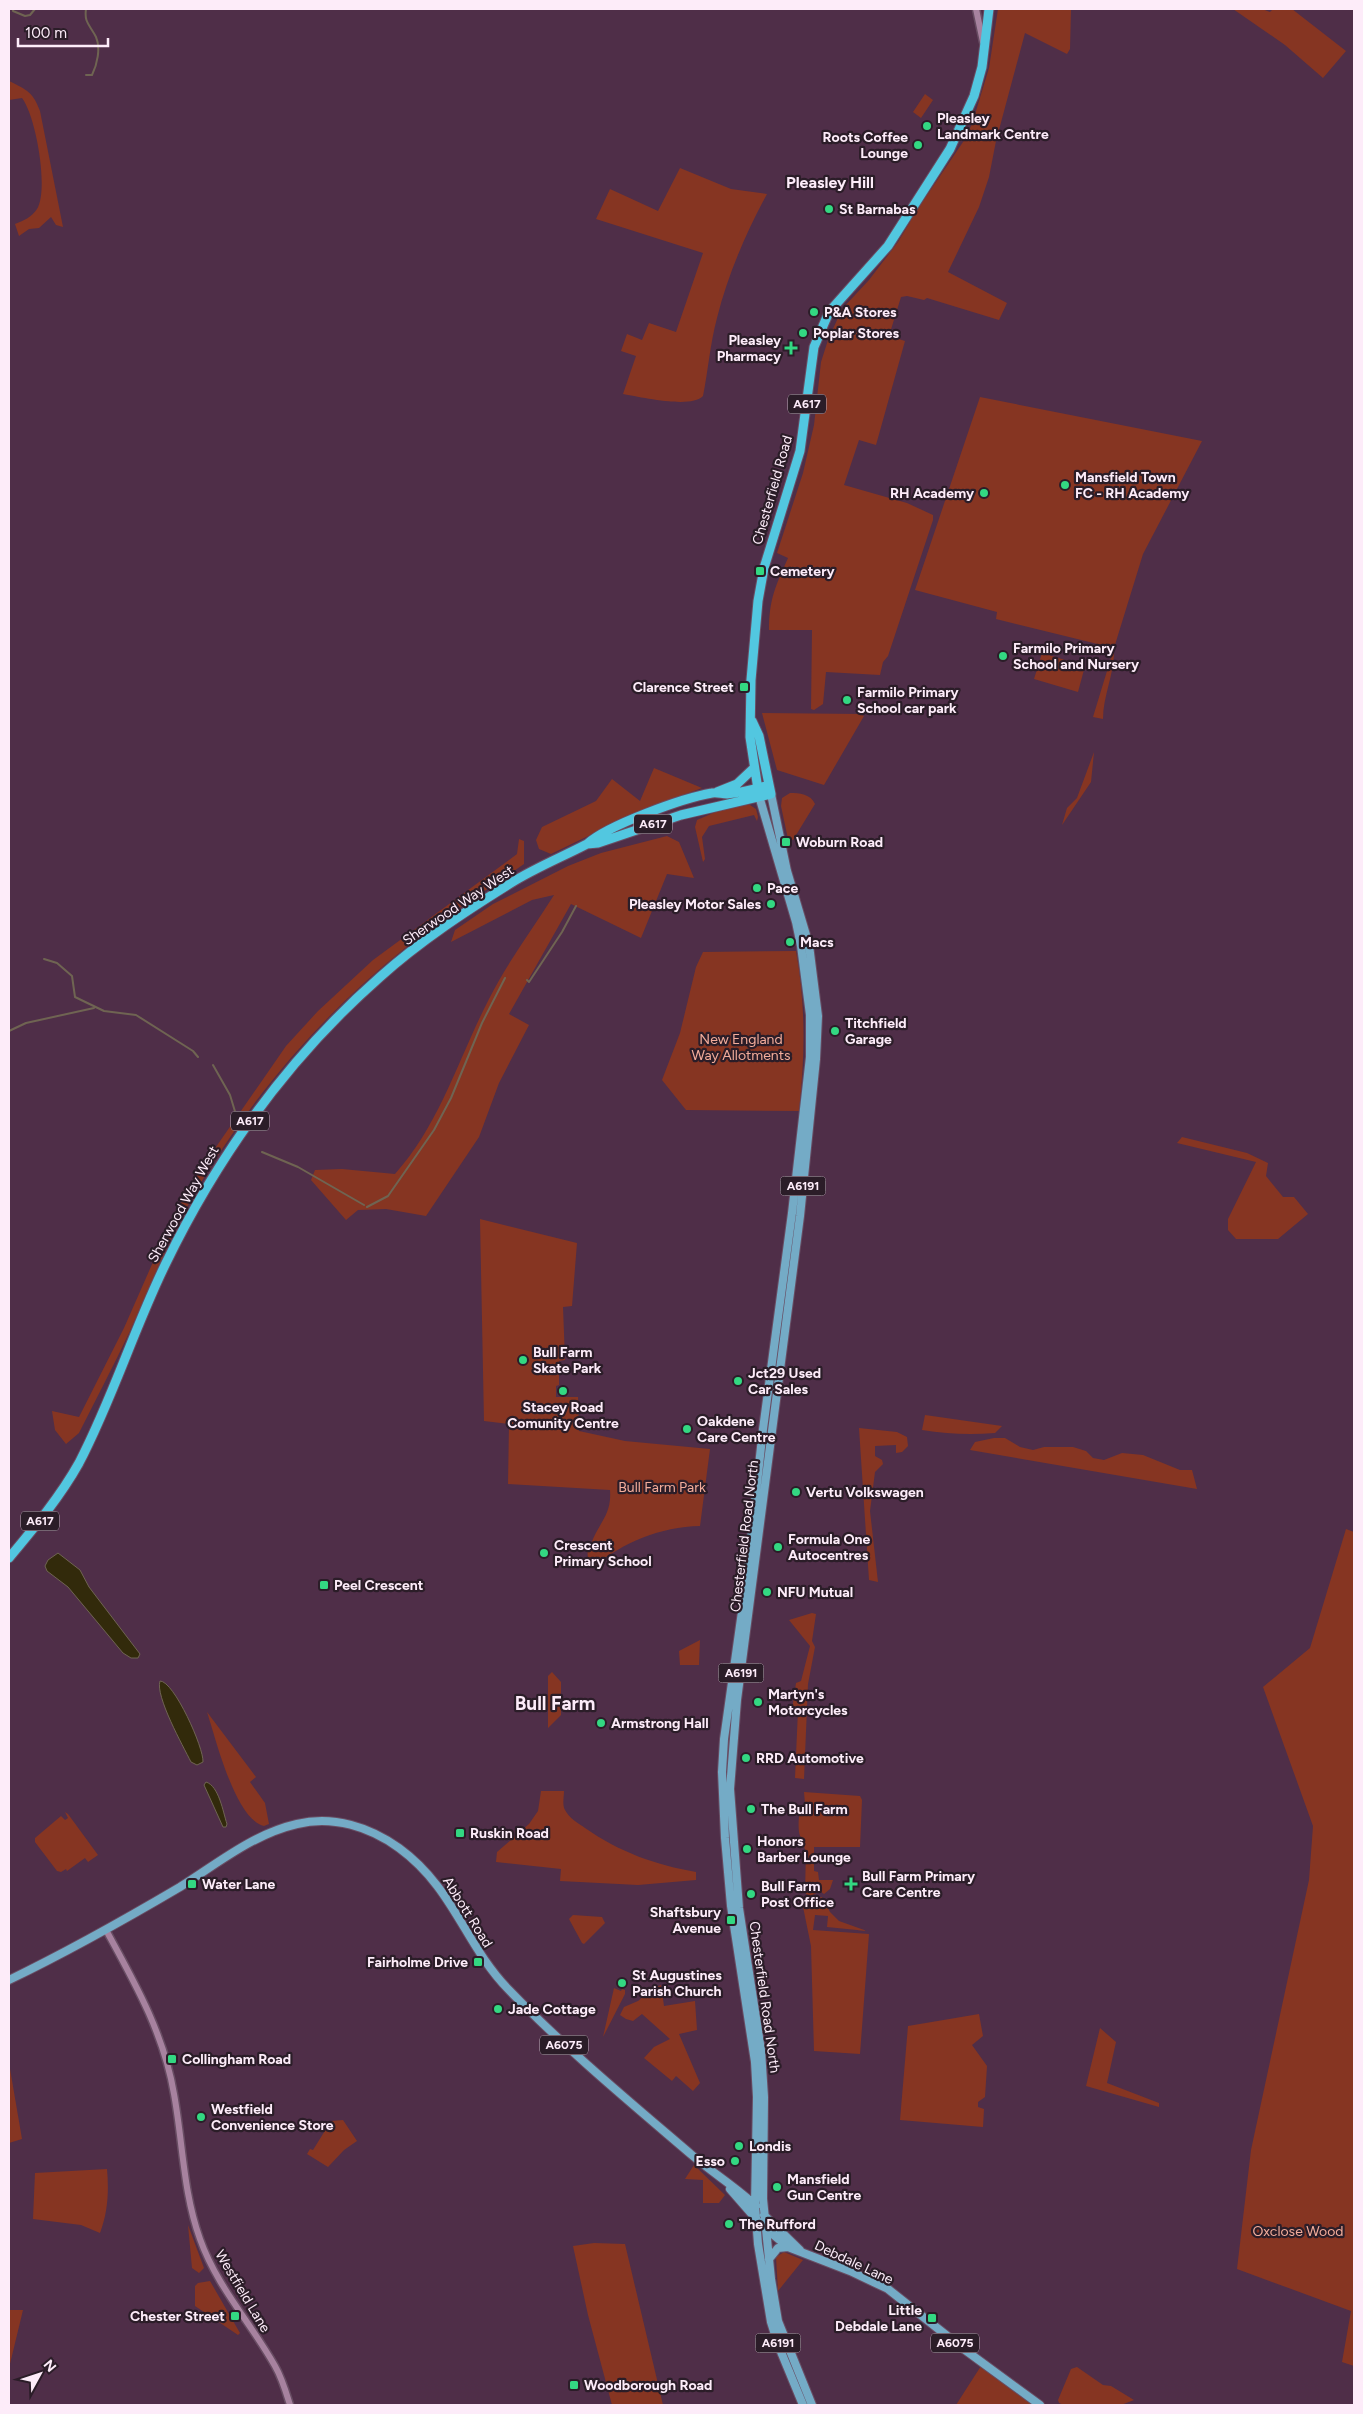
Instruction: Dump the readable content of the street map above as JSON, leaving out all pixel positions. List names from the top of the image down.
{
  "streets": {
    "highway": [
      "A617",
      "Chesterfield Road",
      "Sherwood Way West",
      "Chesterfield Road North"
    ],
    "main road": [
      "A6191",
      "Abbott Road",
      "A6075",
      "Debdale Lane"
    ],
    "street": ["Westfield Lane"]
  },
  "crossings": [
    ["A617", "Sherwood Way West"],
    ["A617", "Chesterfield Road North"],
    ["Chesterfield Road", "Chesterfield Road North"],
    ["Sherwood Way West", "Chesterfield Road North"],
    ["A6191", "Chesterfield Road North"],
    ["A6191", "Abbott Road"],
    ["A6191", "A6075"],
    ["A6191", "Debdale Lane"],
    ["Chesterfield Road North", "Abbott Road"],
    ["Chesterfield Road North", "A6075"],
    ["Chesterfield Road North", "Debdale Lane"],
    ["Abbott Road", "A6075"],
    ["Abbott Road", "Westfield Lane"],
    ["A6075", "Debdale Lane"]
  ],
  "districts": ["Pleasley Hill", "Bull Farm"],
  "parks": ["New England Way Allotments", "Bull Farm Park", "Oxclose Wood"],
  "places": {
    "other": [
      "Pleasley Landmark Centre",
      "Roots Coffee Lounge",
      "St Barnabas",
      "P&A Stores",
      "Poplar Stores",
      "Mansfield Town FC - RH Academy",
      "RH Academy",
      "Farmilo Primary School and Nursery",
      "Farmilo Primary School car park",
      "Pace",
      "Pleasley Motor Sales",
      "Macs",
      "Titchfield Garage",
      "Bull Farm Skate Park",
      "Jct29 Used Car Sales",
      "Stacey Road Comunity Centre",
      "Oakdene Care Centre",
      "Vertu Volkswagen",
      "Formula One Autocentres",
      "Crescent Primary School",
      "NFU Mutual",
      "Martyn's Motorcycles",
      "Armstrong Hall",
      "RRD Automotive",
      "The Bull Farm",
      "Honors Barber Lounge",
      "Bull Farm Post Office",
      "St Augustines Parish Church",
      "Jade Cottage",
      "Westfield Convenience Store",
      "Londis",
      "Esso",
      "Mansfield Gun Centre",
      "The Rufford"
    ],
    "health": ["Pleasley Pharmacy", "Bull Farm Primary Care Centre"],
    "transit": [
      "Cemetery",
      "Clarence Street",
      "Woburn Road",
      "Peel Crescent",
      "Ruskin Road",
      "Water Lane",
      "Shaftsbury Avenue",
      "Fairholme Drive",
      "Collingham Road",
      "Chester Street",
      "Little Debdale Lane",
      "Woodborough Road"
    ]
  },
  "scale_bar": "100 m",
  "north": "top right"
}
